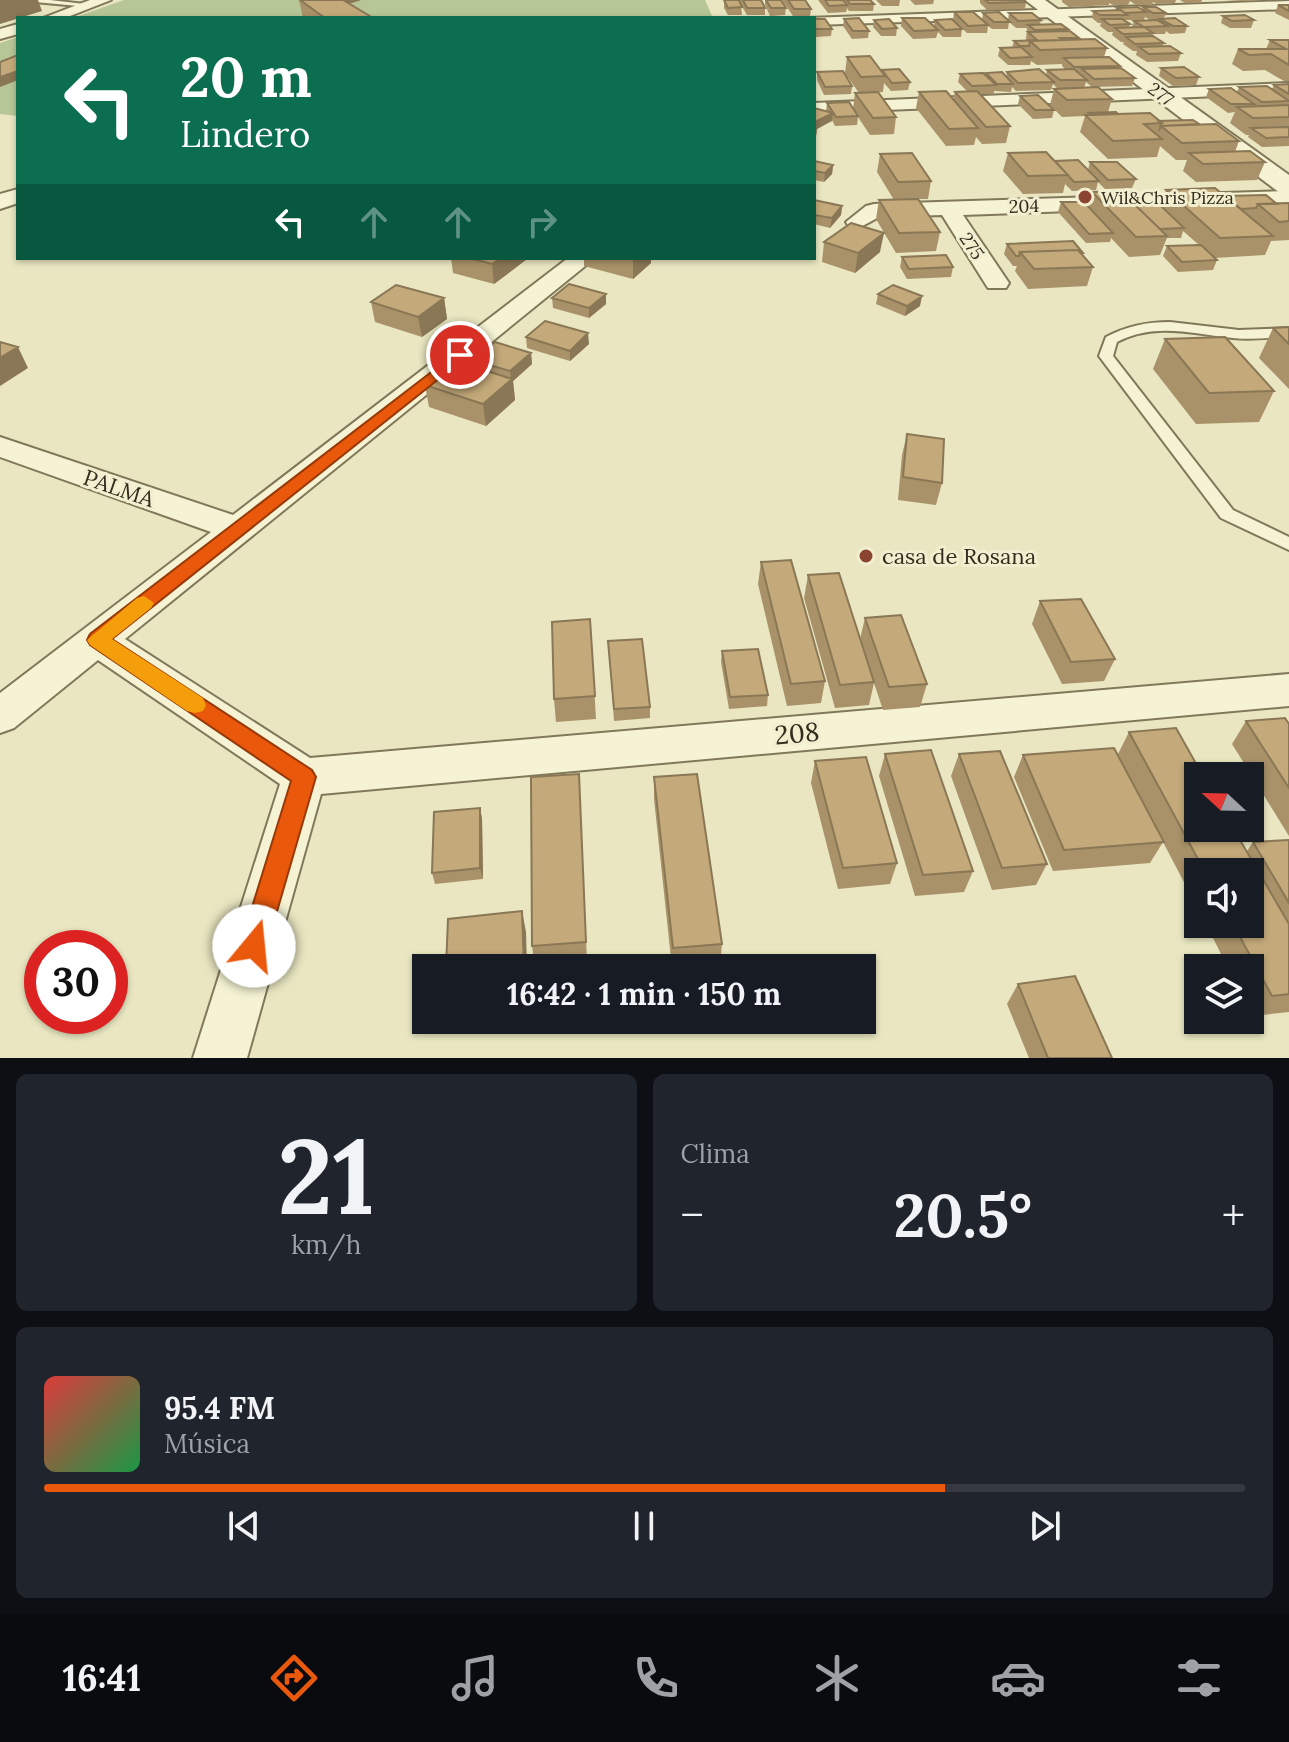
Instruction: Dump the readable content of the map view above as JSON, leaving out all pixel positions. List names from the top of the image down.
{
  "streets": {
    "street": [
      "277",
      "204",
      "275",
      "PALMA",
      "208"
    ]
  },
  "crossings": [
    ["204", "275"]
  ],
  "places": ["Wil&Chris Pizza", "casa de Rosana"],
  "north": "left",
  "page": {
    "turn": ["20 m", "Lindero"],
    "limit": "30",
    "trip": "16:42 · 1 min · 150 m",
    "tile": [
      ["21", "km/h"],
      "Clima"
    ],
    "heat": ["−", "20.5°", "+"],
    "song": ["95.4 FM", "Música"],
    "tabs": "16:41"
  }
}
